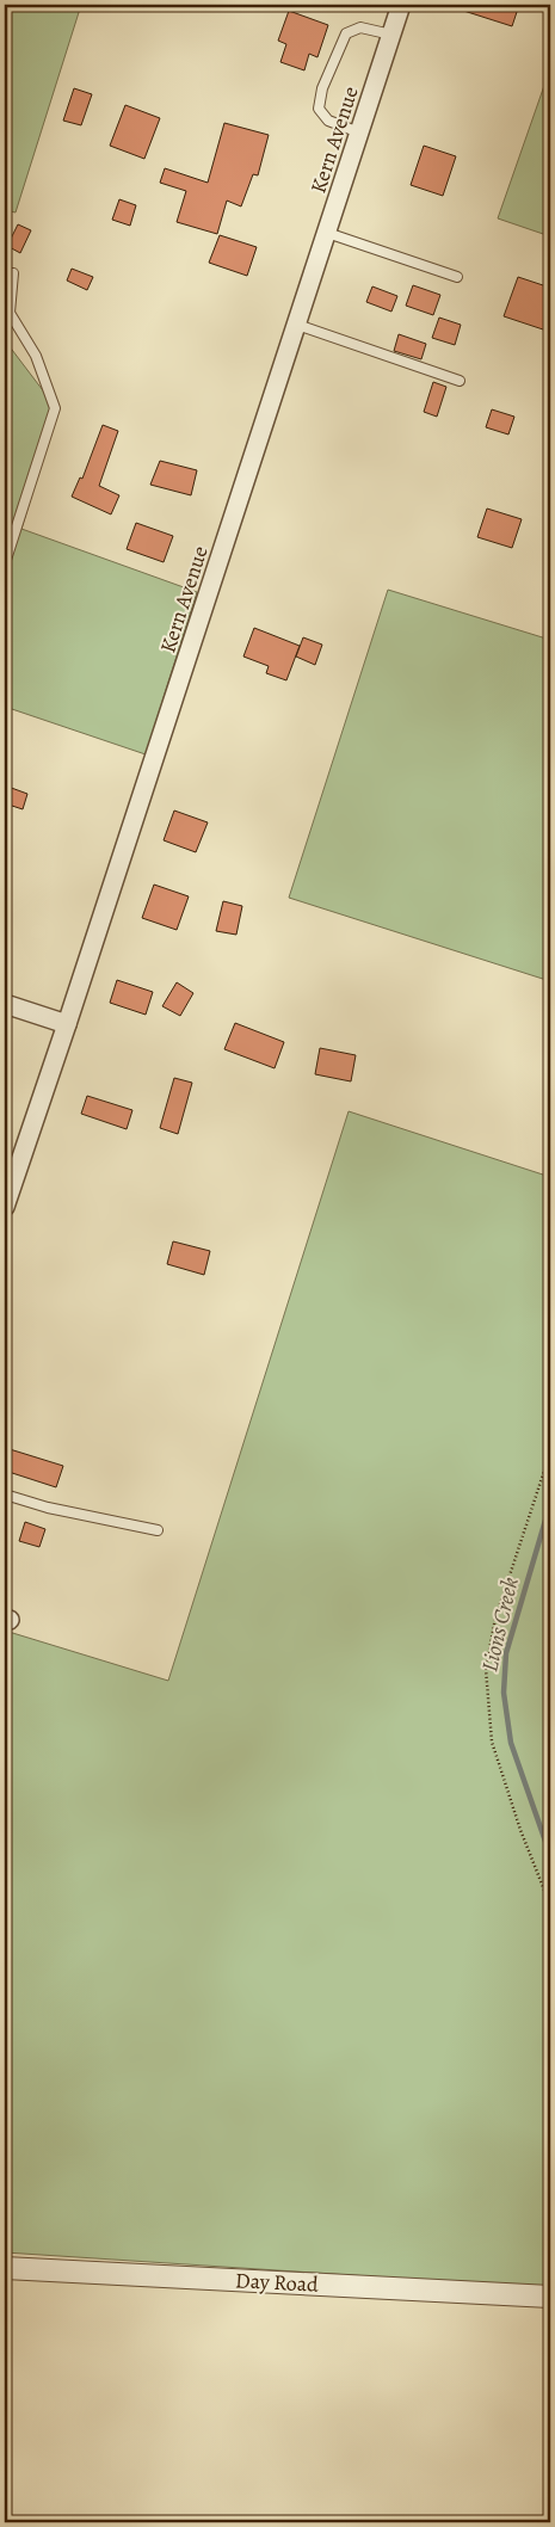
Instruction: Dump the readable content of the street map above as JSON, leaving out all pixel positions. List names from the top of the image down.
{
  "streets": {
    "street": ["Kern Avenue", "Day Road"]
  },
  "water": ["Lions Creek"]
}
